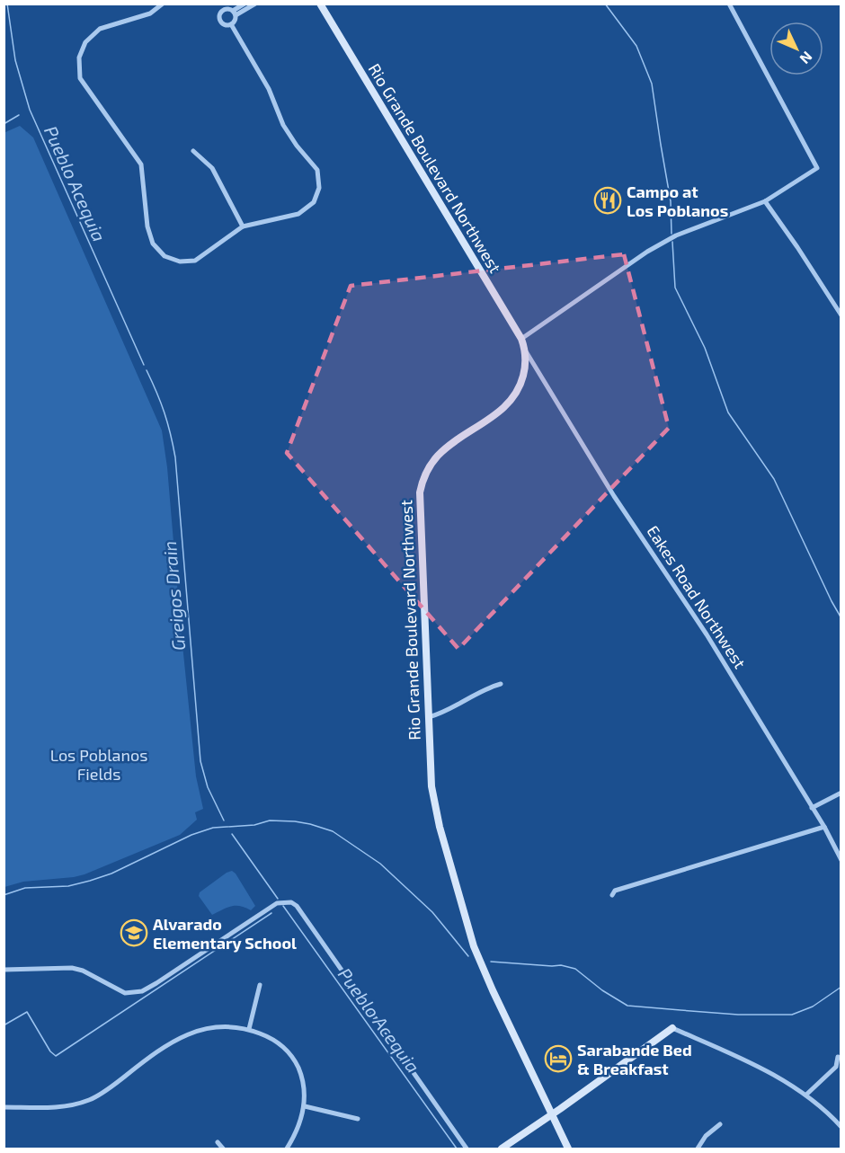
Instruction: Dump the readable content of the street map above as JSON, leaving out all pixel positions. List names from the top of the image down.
{
  "streets": {
    "street": ["Rio Grande Boulevard Northwest", "Eakes Road Northwest"]
  },
  "crossings": [
    ["Rio Grande Boulevard Northwest", "Eakes Road Northwest"]
  ],
  "water": ["Pueblo Acequia", "Greigos Drain"],
  "parks": ["Los Poblanos Fields"],
  "places": {
    "restaurant": ["Campo at Los Poblanos"],
    "school or university": ["Alvarado Elementary School"],
    "hotel": ["Sarabande Bed & Breakfast"]
  },
  "north": "bottom right"
}
